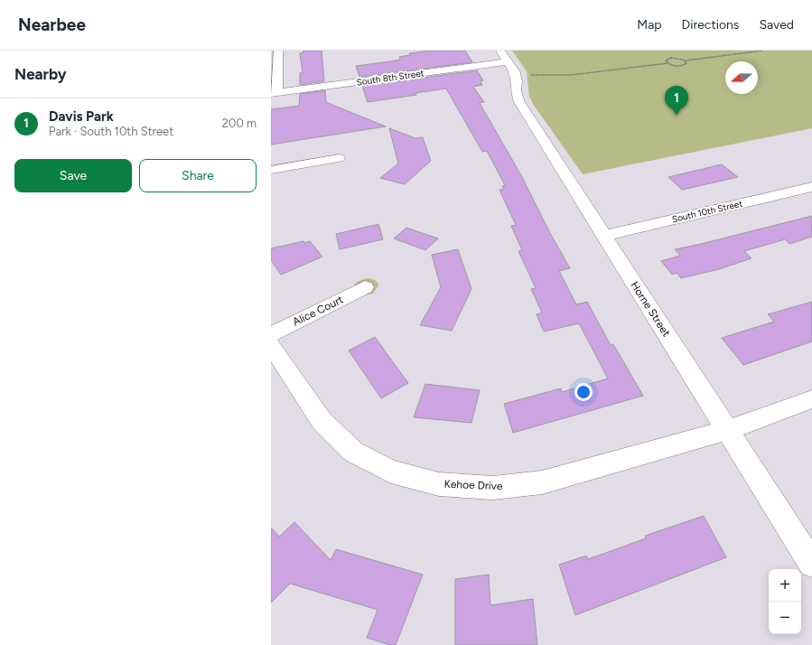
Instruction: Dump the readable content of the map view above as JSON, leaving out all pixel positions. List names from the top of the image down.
{
  "streets": {
    "street": [
      "South 8th Street",
      "South 10th Street",
      "Horne Street",
      "Alice Court",
      "Kehoe Drive"
    ]
  },
  "crossings": [
    ["South 8th Street", "Horne Street"],
    ["South 10th Street", "Horne Street"],
    ["Horne Street", "Kehoe Drive"]
  ],
  "north": "left",
  "page": {
    "header": "Nearbee",
    "nav": ["Map", "Directions", "Saved"],
    "heading": "Nearby",
    "pins": "1",
    "list": [
      {
        "mark": "1",
        "name": "Davis Park",
        "note": "Park · South 10th Street",
        "value": "200 m"
      }
    ],
    "buttons": ["Save", "Share"],
    "map_buttons": ["+", "−"]
  }
}
